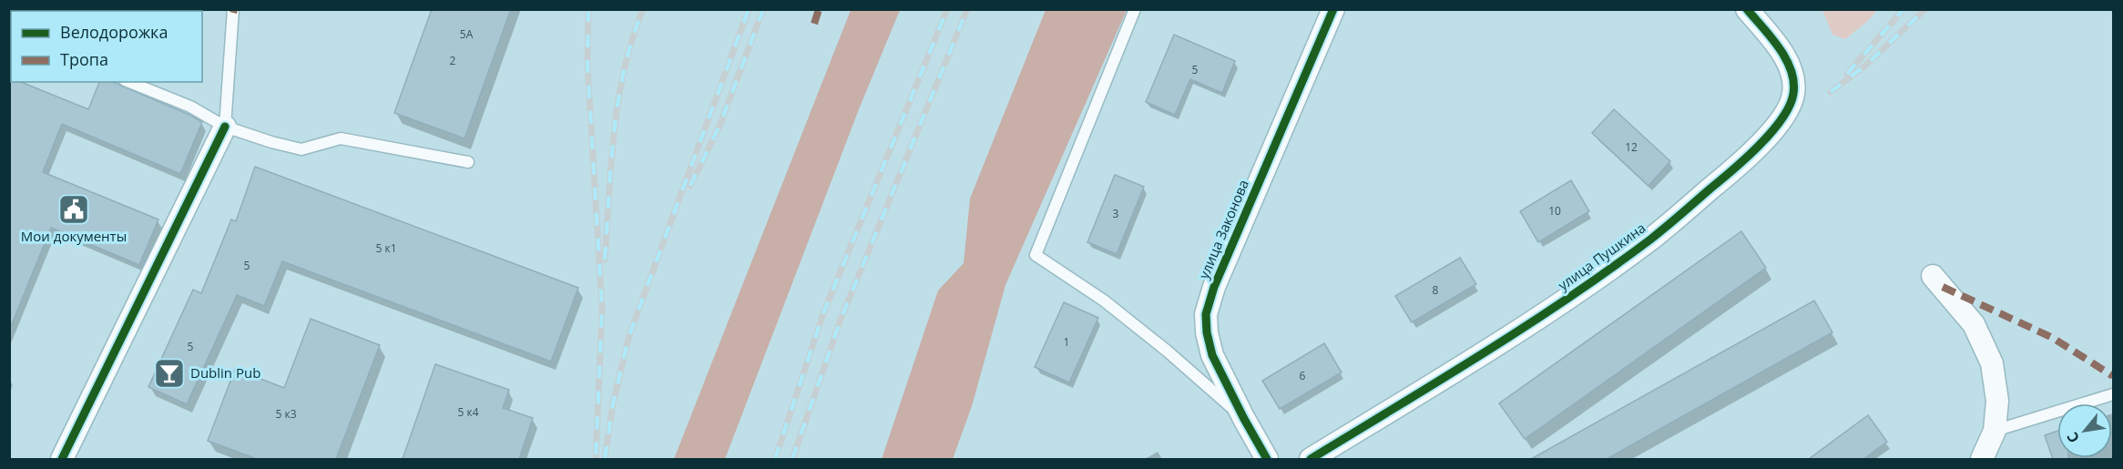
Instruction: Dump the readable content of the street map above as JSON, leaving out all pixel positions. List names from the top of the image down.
{
  "streets": {
    "street": ["улица Законова", "улица Пушкина"]
  },
  "places": {
    "public building": ["Мои документы"],
    "bar": ["Dublin Pub"]
  },
  "house_numbers": [
    "5А",
    "2",
    "5",
    "12",
    "10",
    "3",
    "5 к1",
    "5",
    "8",
    "1",
    "5",
    "6",
    "5 к4",
    "5 к3"
  ],
  "legend": ["Велодорожка", "Тропа"],
  "north": "bottom left"
}
